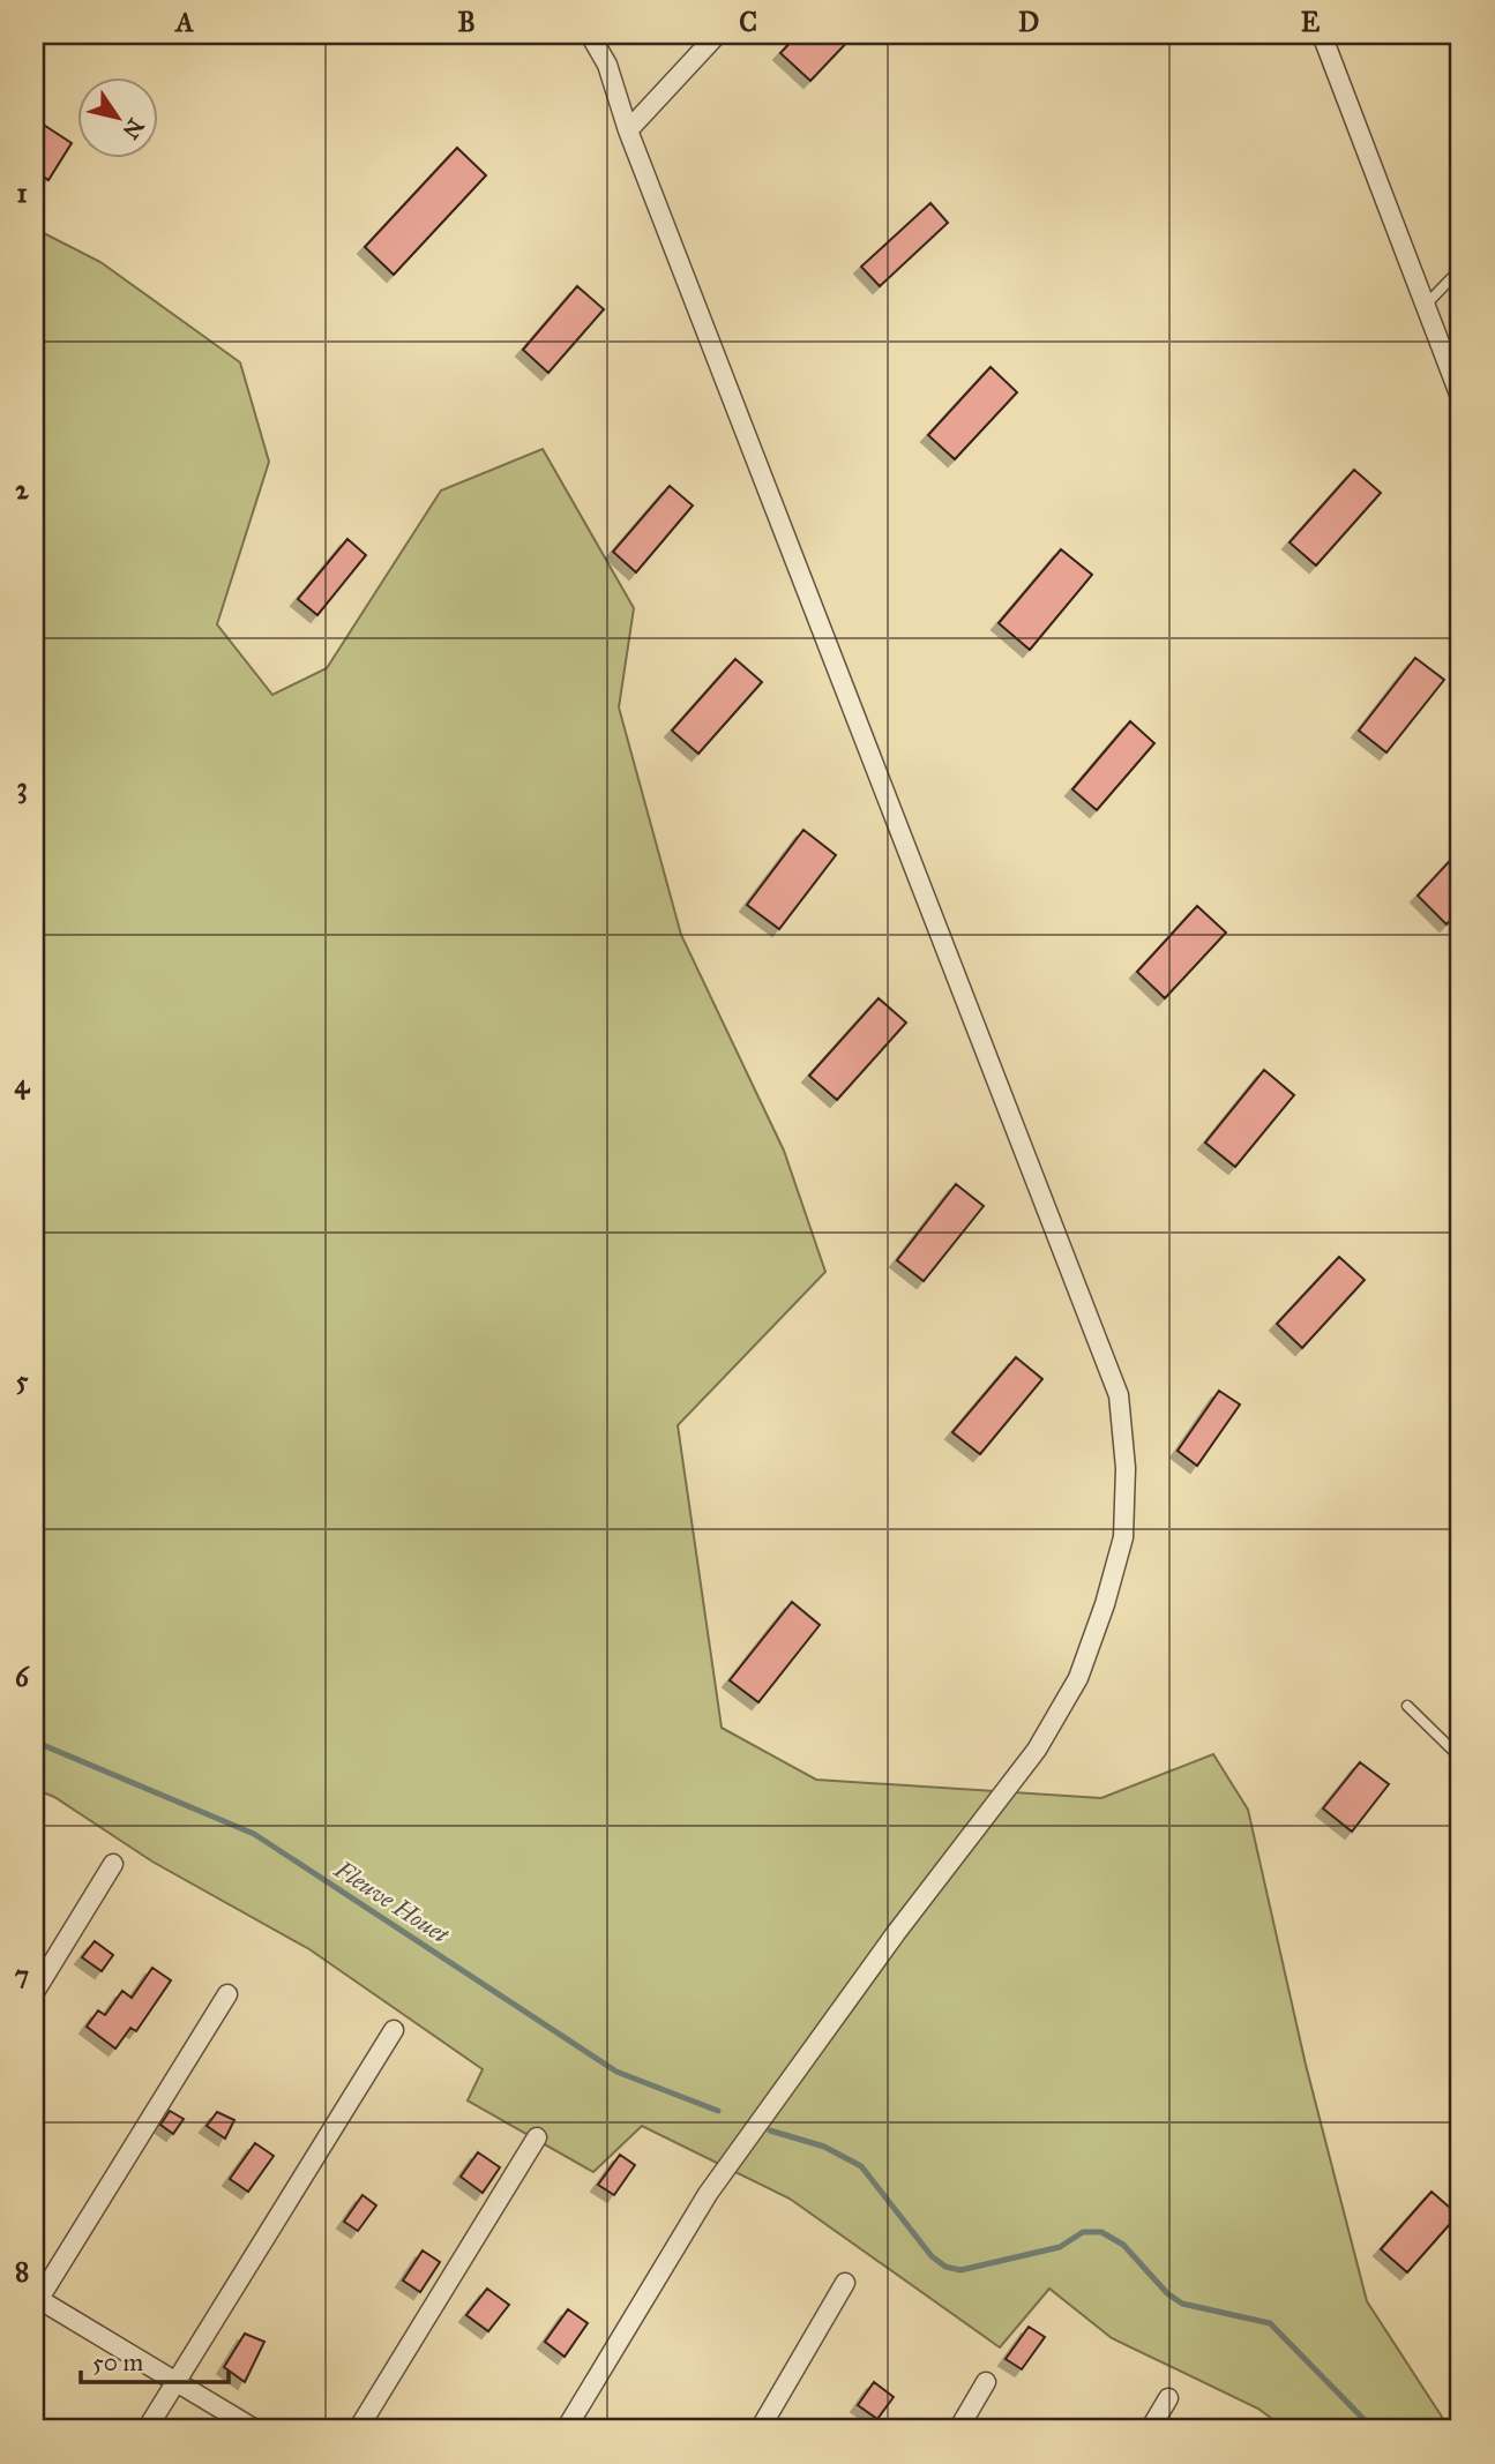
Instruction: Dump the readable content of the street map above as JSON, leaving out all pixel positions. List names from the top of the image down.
{
  "water": ["Fleuve Houet"],
  "scale_bar": "50 m",
  "north": "bottom right",
  "grid": {
    "columns": [
      "A",
      "B",
      "C",
      "D",
      "E"
    ],
    "rows": [
      "1",
      "2",
      "3",
      "4",
      "5",
      "6",
      "7",
      "8"
    ]
  }
}
